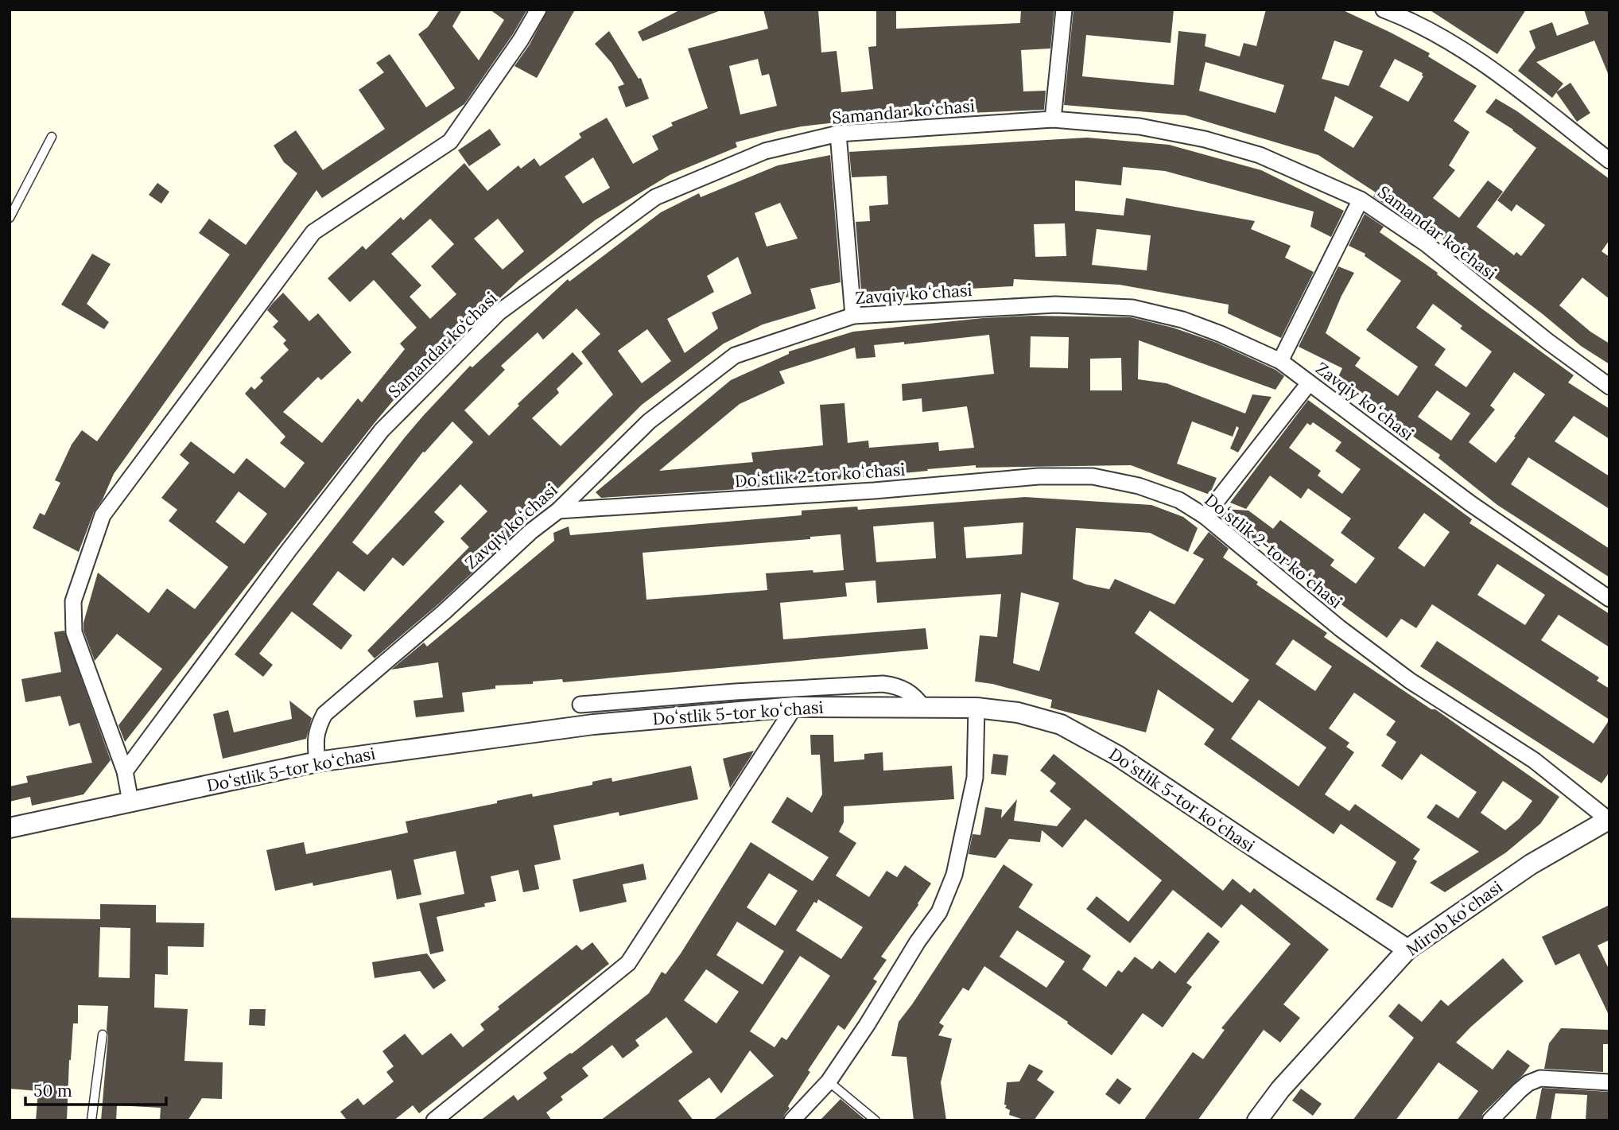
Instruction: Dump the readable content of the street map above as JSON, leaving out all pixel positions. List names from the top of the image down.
{
  "streets": {
    "street": [
      "Samandar ko‘chasi",
      "Zavqiy koʻchasi",
      "Doʻstlik 2-tor koʻchasi",
      "Doʻstlik 5-tor koʻchasi",
      "Mirob koʻchasi"
    ]
  },
  "crossings": [
    ["Zavqiy koʻchasi", "Doʻstlik 2-tor koʻchasi"],
    ["Zavqiy koʻchasi", "Doʻstlik 5-tor koʻchasi"],
    ["Doʻstlik 2-tor koʻchasi", "Mirob koʻchasi"],
    ["Doʻstlik 5-tor koʻchasi", "Mirob koʻchasi"]
  ],
  "scale_bar": "50 m"
}
